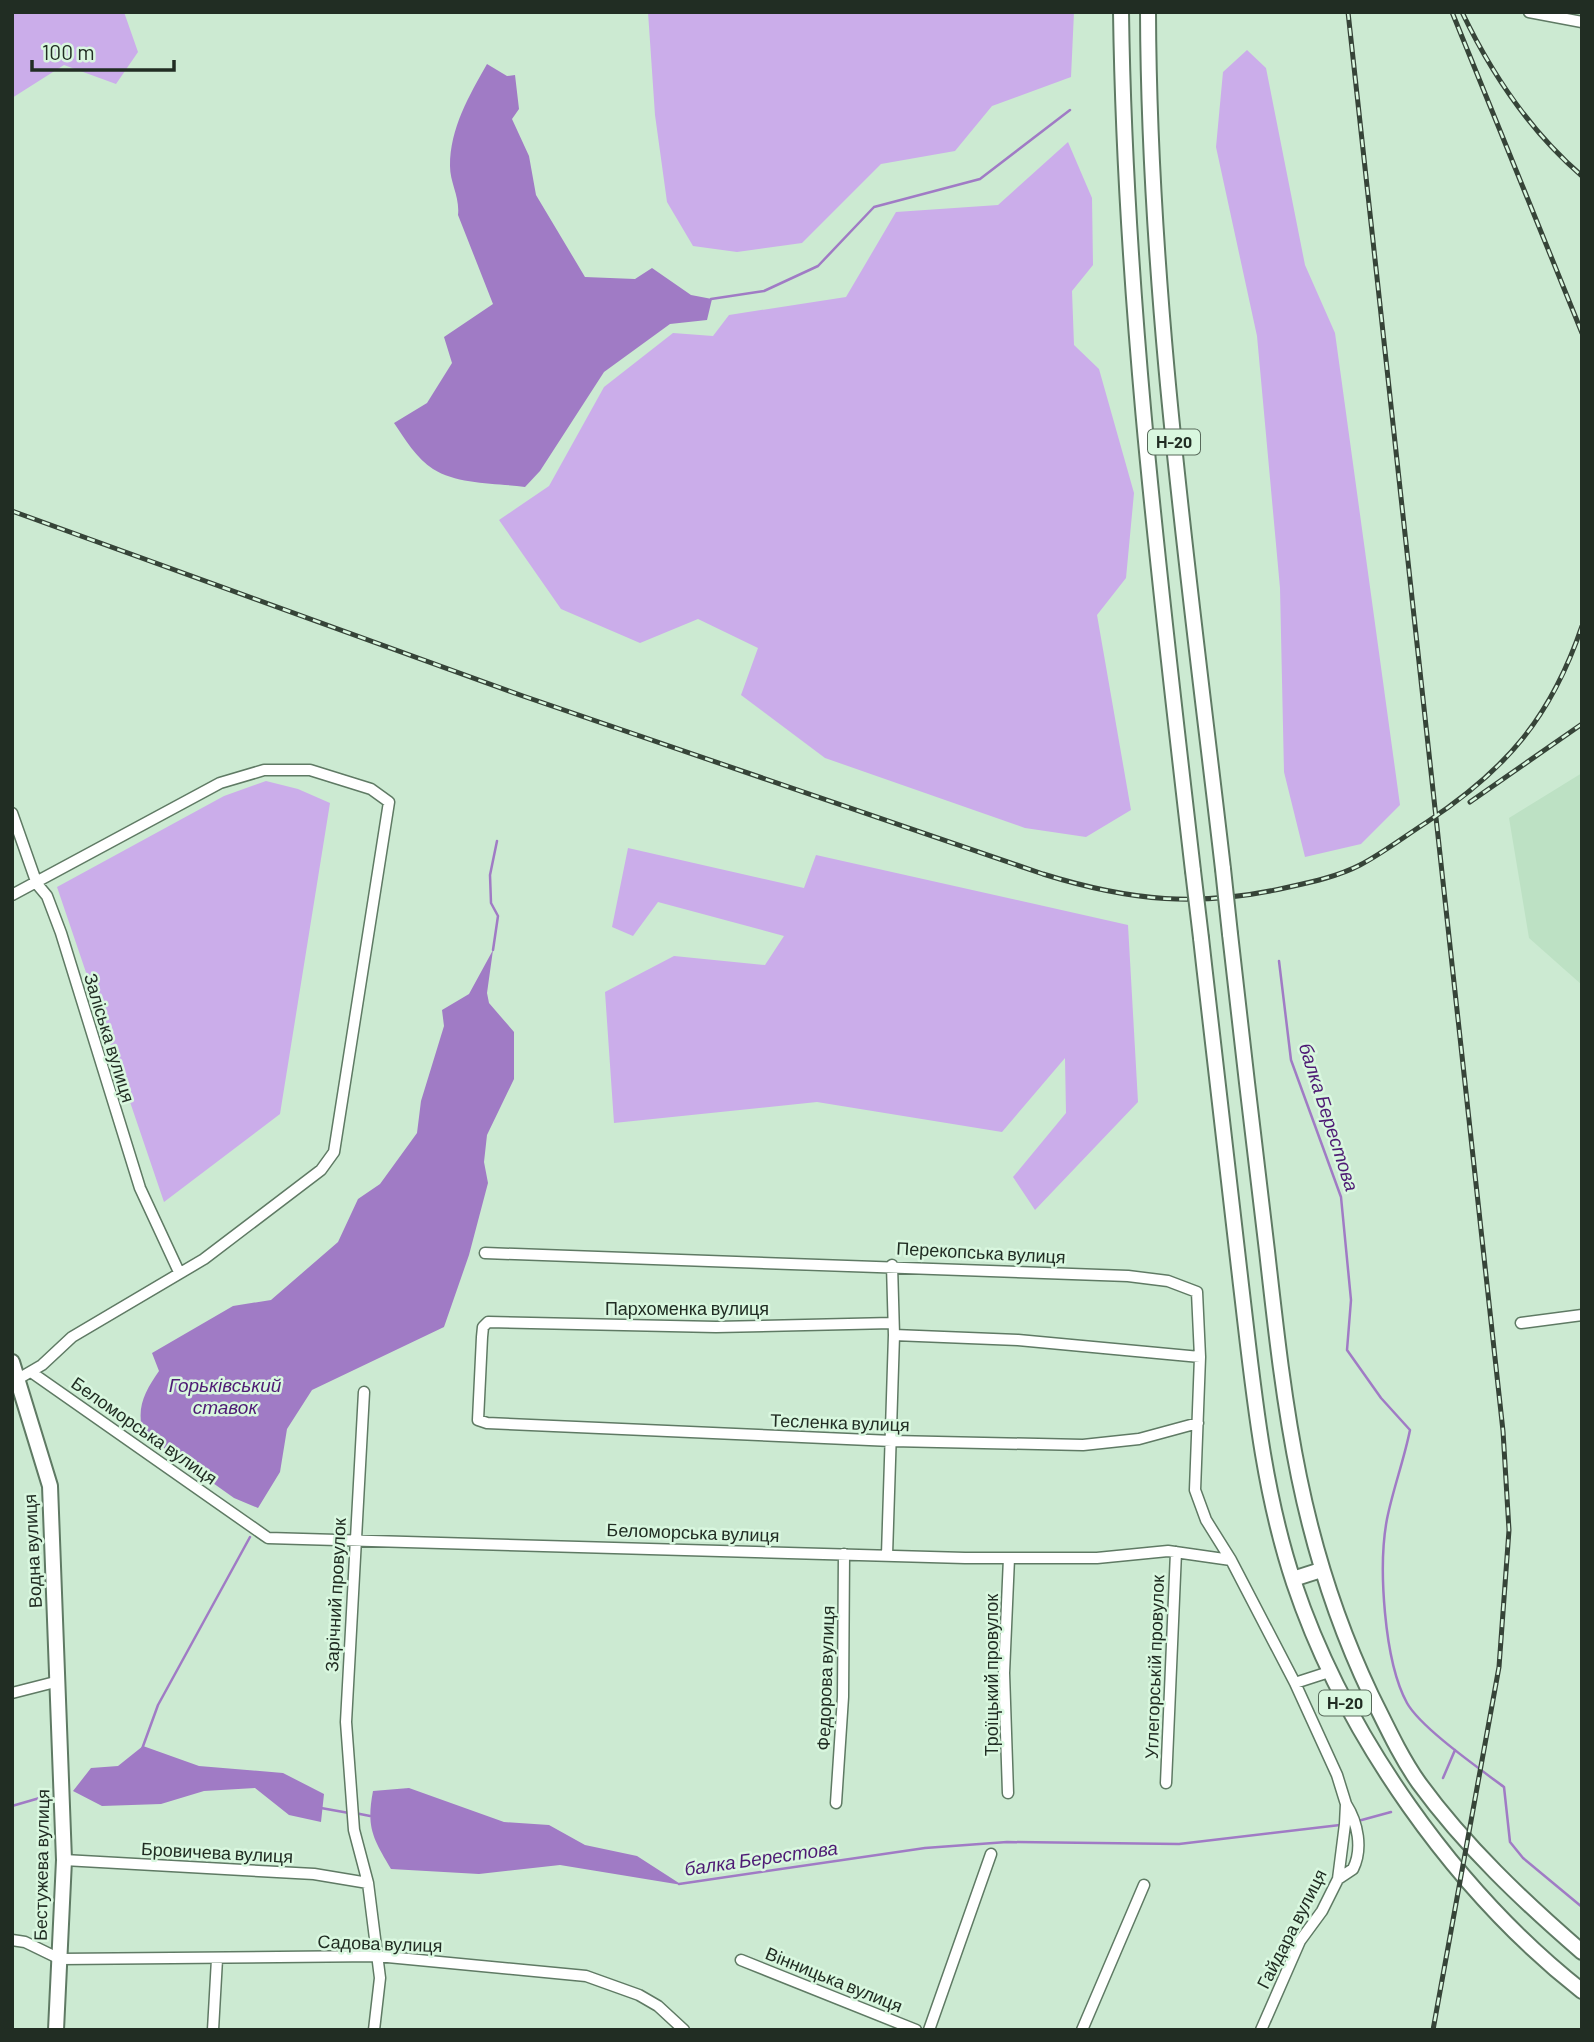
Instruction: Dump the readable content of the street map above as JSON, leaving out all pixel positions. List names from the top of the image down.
{
  "streets": {
    "main road": ["Н-20", "Водна вулиця", "Бестужева вулиця"],
    "street": [
      "Заліська вулиця",
      "Перекопська вулиця",
      "Пархоменка вулиця",
      "Тесленка вулиця",
      "Беломорська вулиця",
      "Зарічний провулок",
      "Углегорськiй провулок",
      "Троїцький провулок",
      "Федорова вулиця",
      "Бровичева вулиця",
      "Гайдара вулиця",
      "Садова вулиця",
      "Вінницька вулиця"
    ]
  },
  "crossings": [
    ["Перекопська вулиця", "Тесленка вулиця"],
    ["Перекопська вулиця", "Беломорська вулиця"],
    ["Пархоменка вулиця", "Тесленка вулиця"],
    ["Беломорська вулиця", "Водна вулиця"],
    ["Беломорська вулиця", "Зарічний провулок"],
    ["Беломорська вулиця", "Углегорськiй провулок"],
    ["Беломорська вулиця", "Троїцький провулок"],
    ["Беломорська вулиця", "Федорова вулиця"],
    ["Водна вулиця", "Бестужева вулиця"],
    ["Зарічний провулок", "Бровичева вулиця"],
    ["Зарічний провулок", "Садова вулиця"],
    ["Бровичева вулиця", "Бестужева вулиця"],
    ["Бестужева вулиця", "Садова вулиця"]
  ],
  "water": ["балка Берестова", "Горьківський ставок"],
  "scale_bar": "100 m"
}
